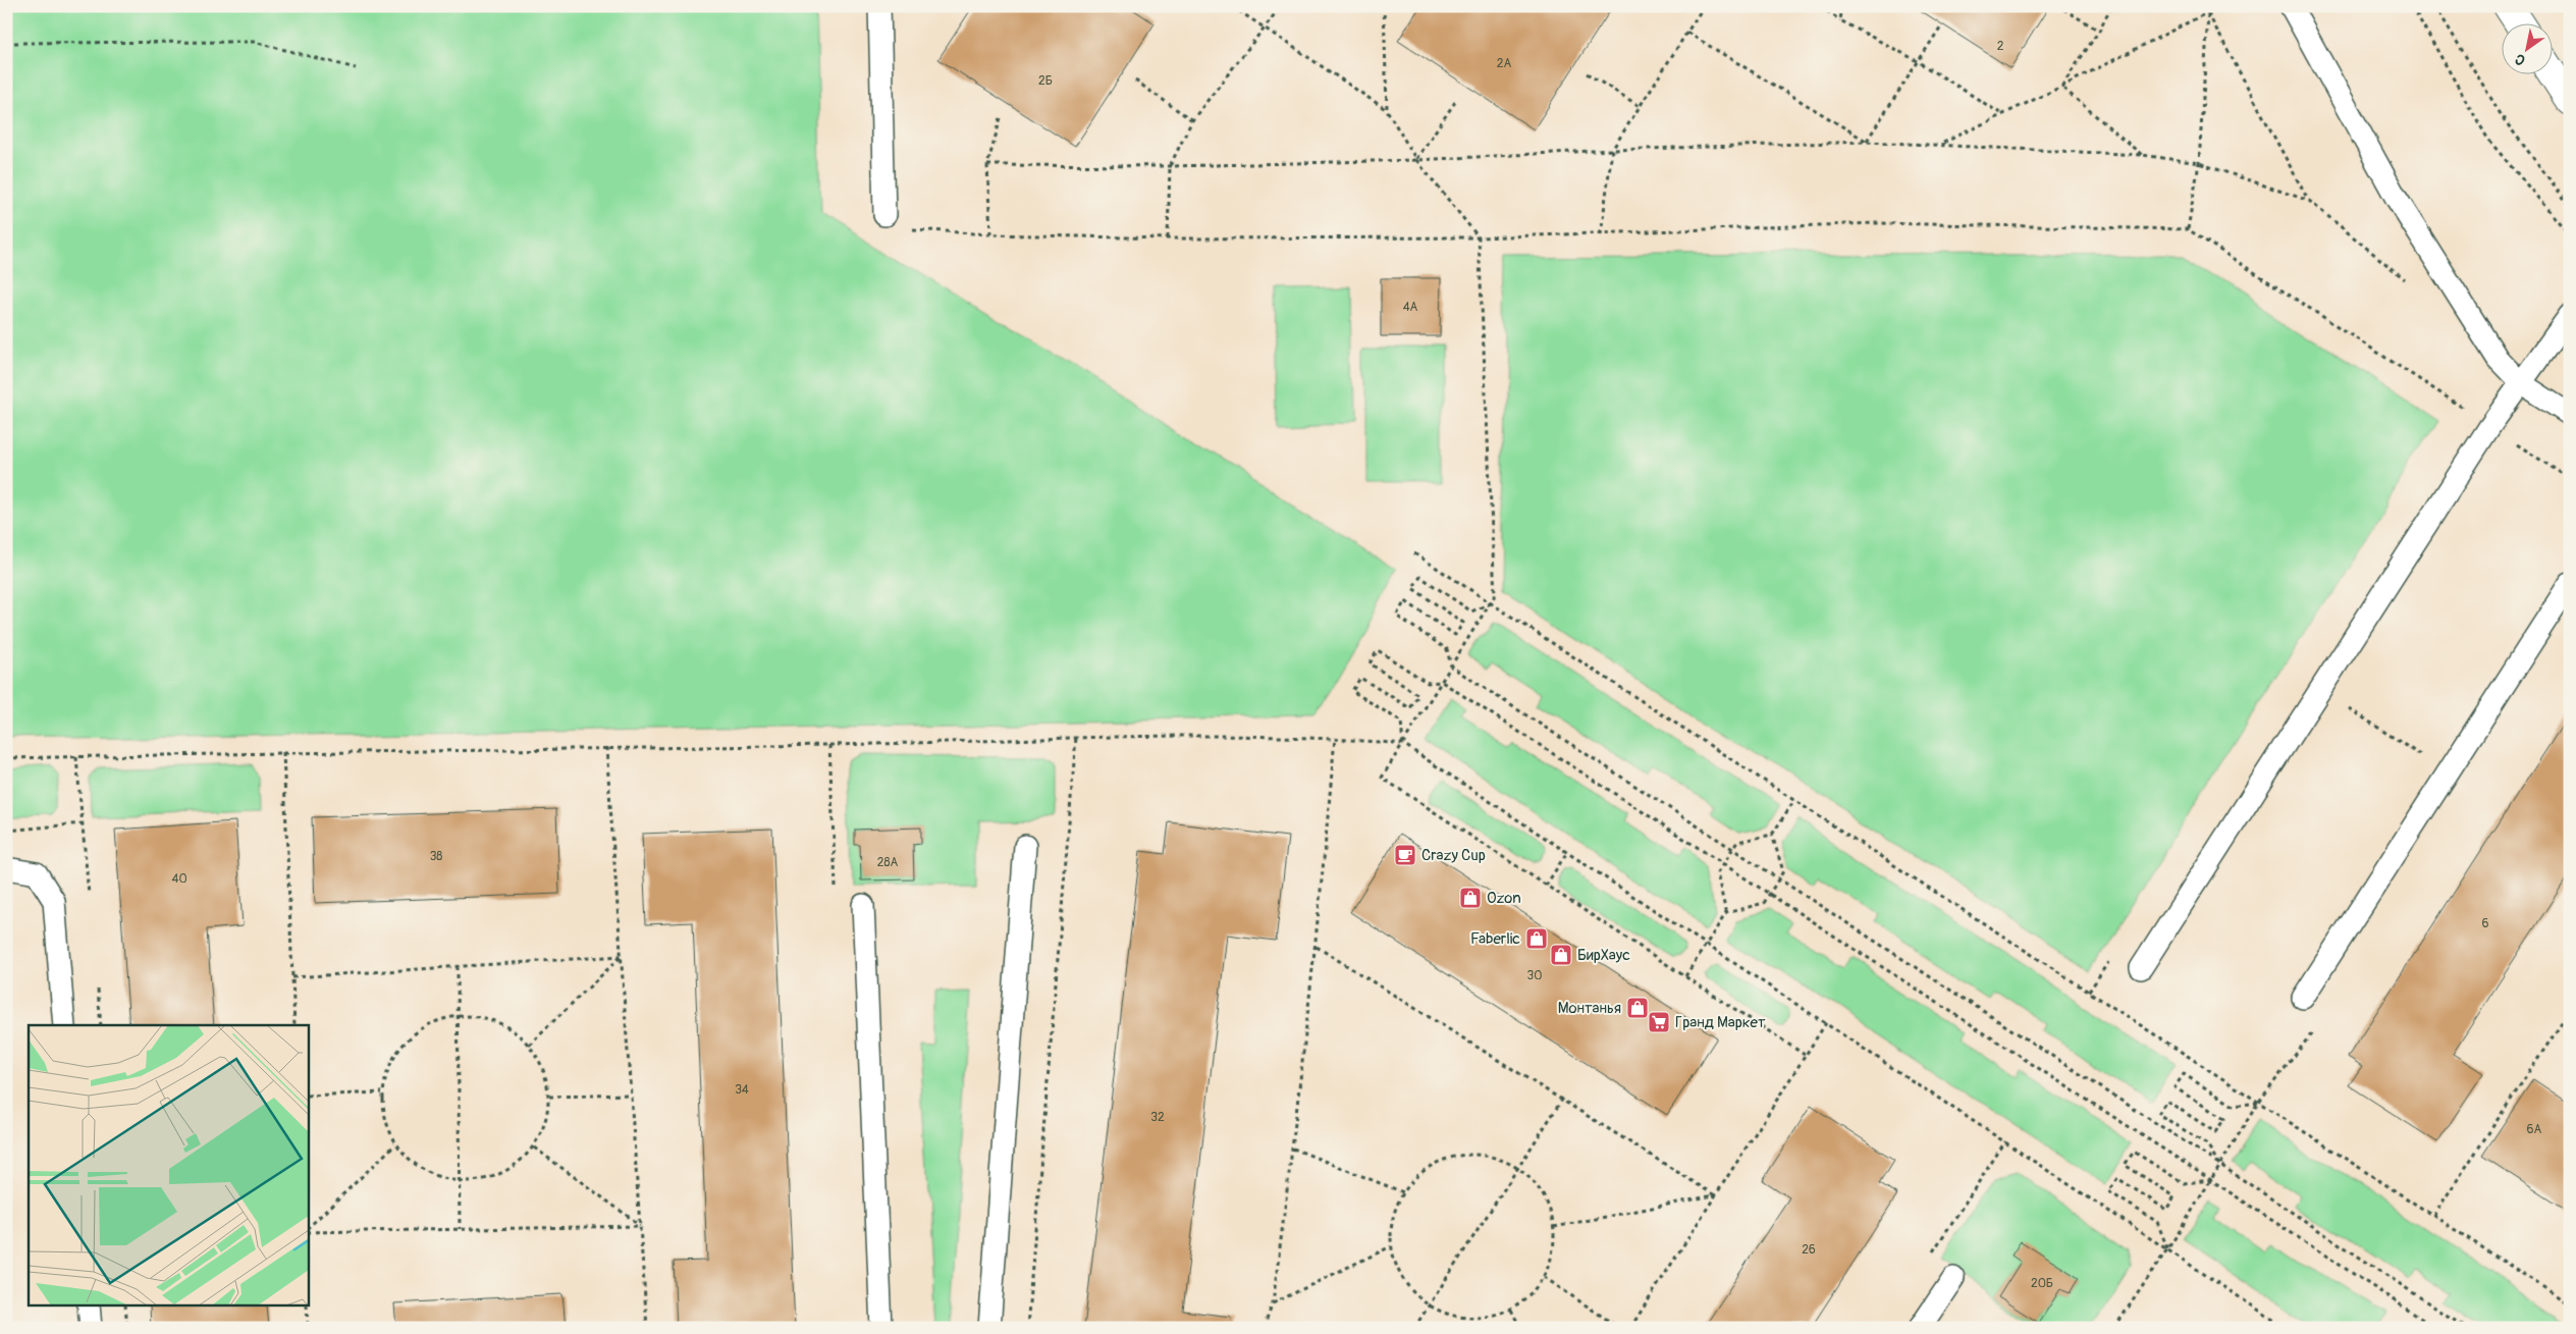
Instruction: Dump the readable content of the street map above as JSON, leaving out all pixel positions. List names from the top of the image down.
{
  "places": {
    "cafe": ["Crazy Cup"],
    "shop": [
      "Ozon",
      "Faberlic",
      "БирХаус",
      "Монтанья"
    ],
    "supermarket": ["Гранд Маркет"]
  },
  "house_numbers": [
    "2",
    "2А",
    "2Б",
    "4А",
    "38",
    "28А",
    "40",
    "6",
    "30",
    "34",
    "32",
    "6А",
    "26",
    "20Б"
  ],
  "north": "bottom left"
}
